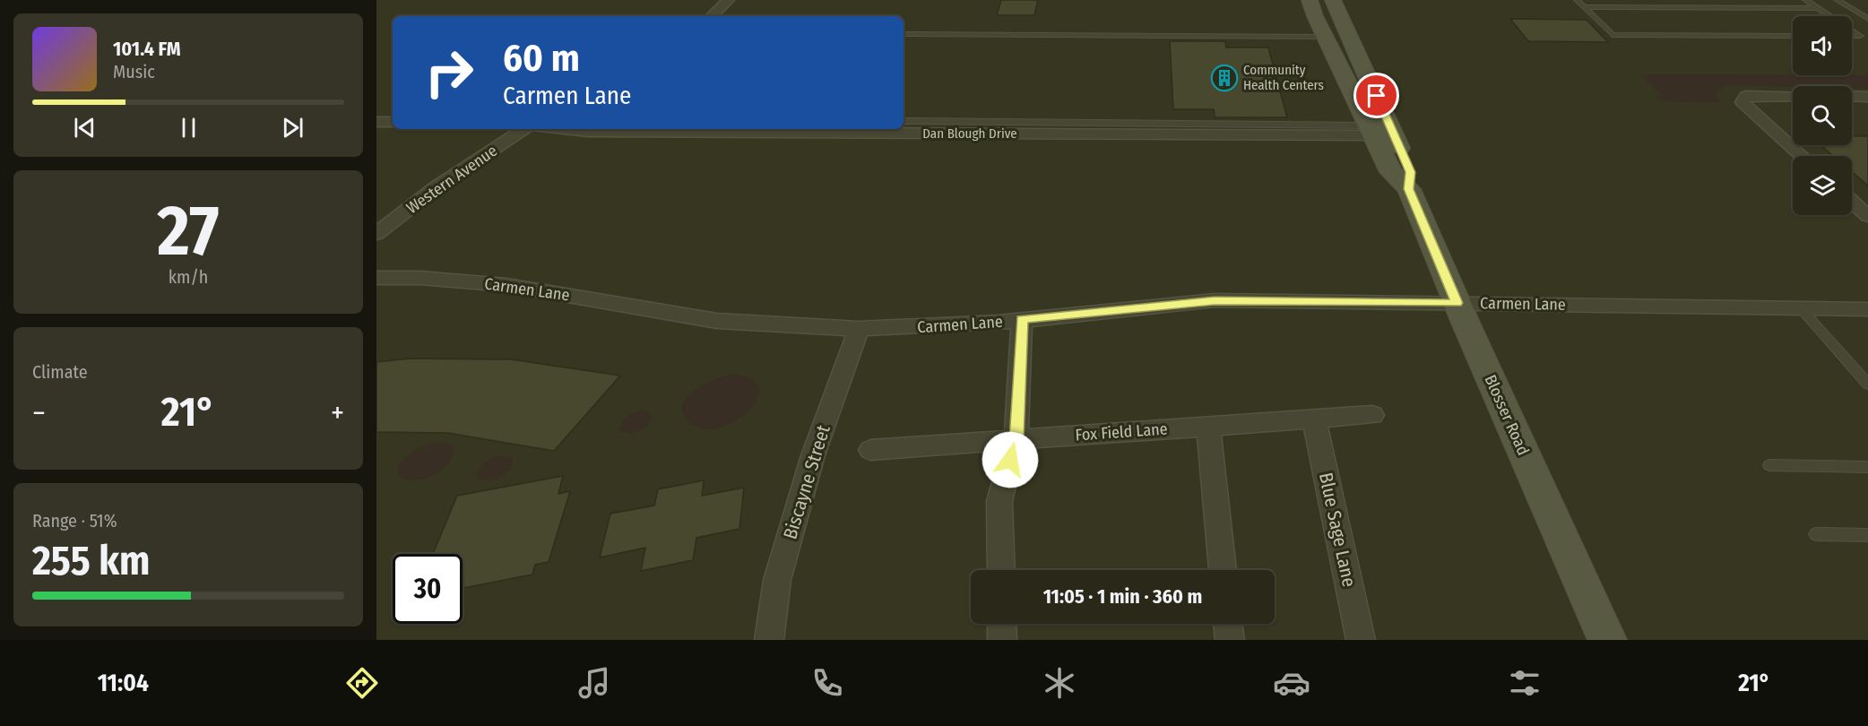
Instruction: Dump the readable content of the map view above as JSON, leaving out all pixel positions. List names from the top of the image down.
{
  "streets": {
    "main road": ["Blosser Road"],
    "street": [
      "Dan Blough Drive",
      "Western Avenue",
      "Carmen Lane",
      "Fox Field Lane",
      "Biscayne Street",
      "Blue Sage Lane"
    ]
  },
  "crossings": [
    ["Dan Blough Drive", "Blosser Road"],
    ["Carmen Lane", "Blosser Road"],
    ["Carmen Lane", "Biscayne Street"],
    ["Fox Field Lane", "Blue Sage Lane"]
  ],
  "places": {
    "building": ["Community Health Centers"]
  },
  "page": {
    "turn": ["60 m", "Carmen Lane"],
    "song": ["101.4 FM", "Music"],
    "tile": [
      ["27", "km/h"],
      "Climate",
      ["Range · 51%", "255 km"]
    ],
    "heat": ["−", "21°", "+"],
    "limit": "30",
    "trip": "11:05 · 1 min · 360 m",
    "tabs": ["11:04", "21°"]
  }
}
